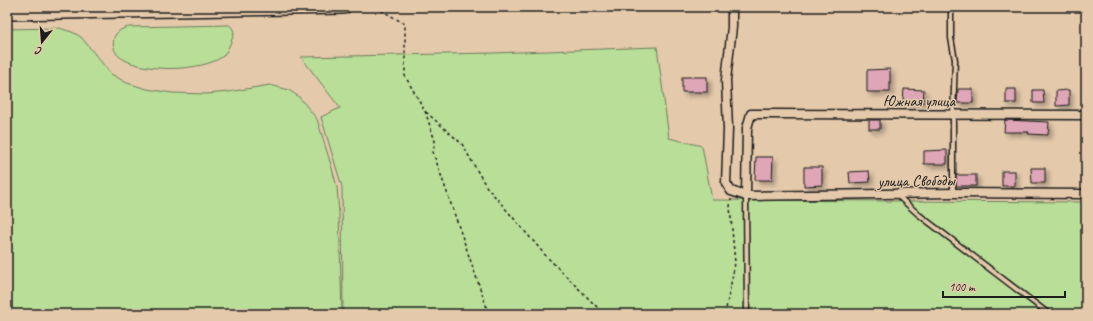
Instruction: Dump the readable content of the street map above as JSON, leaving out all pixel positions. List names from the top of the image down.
{
  "streets": {
    "street": ["Южная улица", "улица Свободы"]
  },
  "crossings": [
    ["Южная улица", "улица Свободы"]
  ],
  "scale_bar": "100 m",
  "north": "bottom"
}
